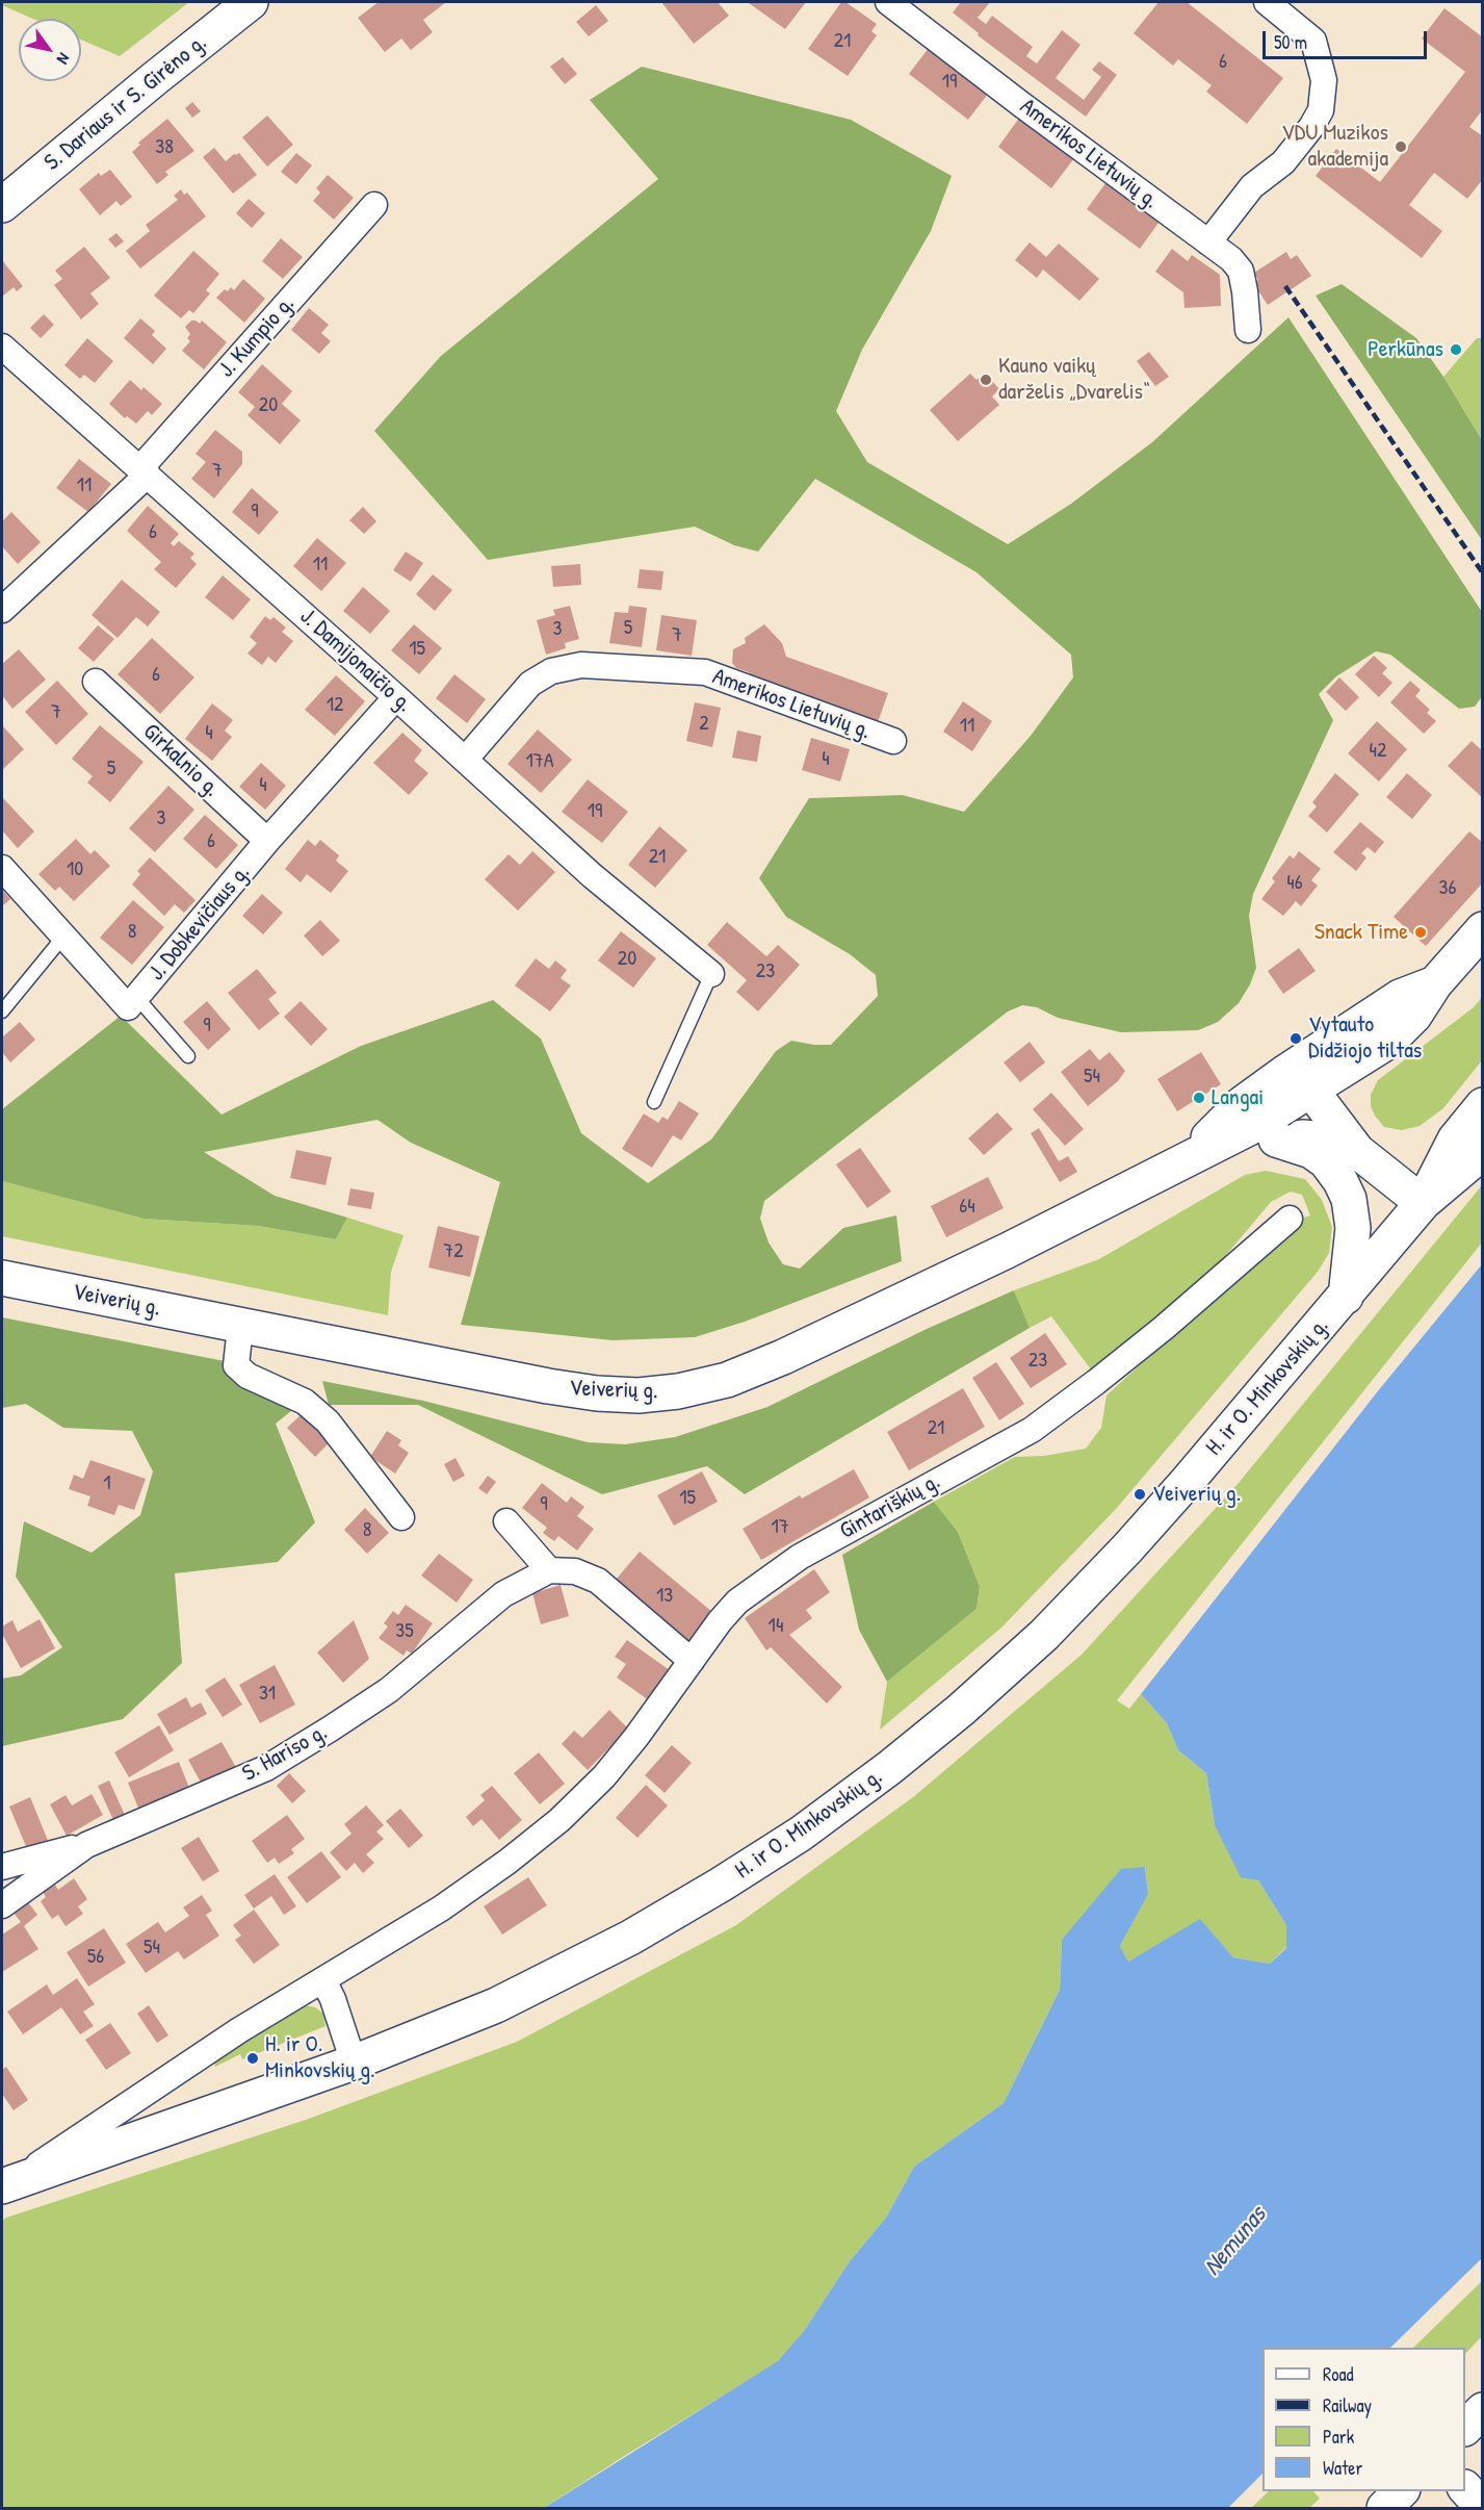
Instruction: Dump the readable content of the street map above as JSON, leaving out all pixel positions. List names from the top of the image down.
{
  "streets": {
    "main road": ["S. Dariaus ir S. Girėno g.", "Veiverių g.", "H. ir O. Minkovskių g."],
    "street": [
      "Amerikos Lietuvių g.",
      "J. Kumpio g.",
      "J. Damijonaičio g.",
      "Girkalnio g.",
      "J. Dobkevičiaus g.",
      "Gintariškių g.",
      "S. Hariso g."
    ]
  },
  "crossings": [
    ["Amerikos Lietuvių g.", "J. Damijonaičio g."],
    ["J. Kumpio g.", "J. Damijonaičio g."],
    ["J. Damijonaičio g.", "J. Dobkevičiaus g."],
    ["Girkalnio g.", "J. Dobkevičiaus g."],
    ["H. ir O. Minkovskių g.", "Gintariškių g."]
  ],
  "water": ["Nemunas"],
  "places": [
    "VDU Muzikos akademija",
    "Perkūnas",
    "Kauno vaikų darželis „Dvarelis“",
    "Snack Time",
    "Vytauto Didžiojo tiltas",
    "Langai",
    "Veiverių g.",
    "H. ir O. Minkovskių g."
  ],
  "house_numbers": [
    "21",
    "6",
    "19",
    "38",
    "20",
    "7",
    "11",
    "9",
    "6",
    "11",
    "5",
    "3",
    "7",
    "15",
    "6",
    "12",
    "7",
    "2",
    "11",
    "4",
    "42",
    "4",
    "17A",
    "5",
    "4",
    "19",
    "3",
    "6",
    "21",
    "10",
    "46",
    "36",
    "8",
    "20",
    "23",
    "9",
    "54",
    "64",
    "72",
    "23",
    "21",
    "1",
    "15",
    "9",
    "17",
    "8",
    "13",
    "14",
    "35",
    "31",
    "54",
    "56"
  ],
  "legend": [
    "Road",
    "Railway",
    "Park",
    "Water"
  ],
  "scale_bar": "50 m",
  "north": "bottom right"
}
